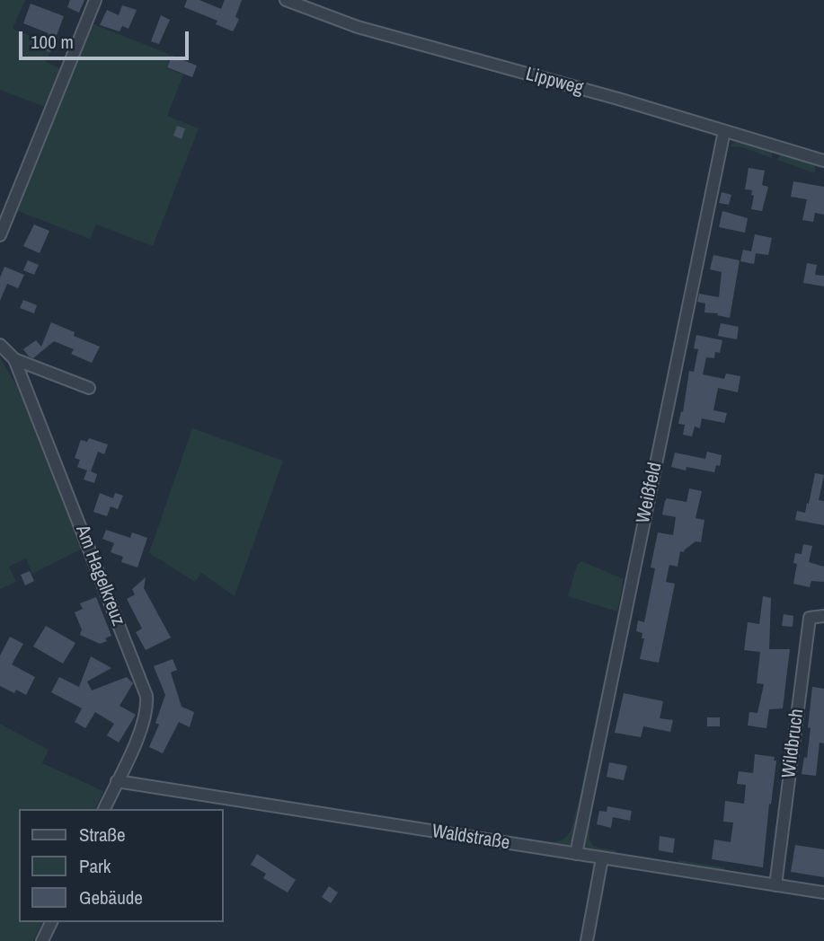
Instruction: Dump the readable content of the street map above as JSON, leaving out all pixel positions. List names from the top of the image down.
{
  "streets": {
    "street": [
      "Lippweg",
      "Weißfeld",
      "Am Hagelkreuz",
      "Wildbruch",
      "Waldstraße"
    ]
  },
  "crossings": [
    ["Lippweg", "Weißfeld"],
    ["Weißfeld", "Waldstraße"],
    ["Am Hagelkreuz", "Waldstraße"],
    ["Wildbruch", "Waldstraße"]
  ],
  "legend": ["Straße", "Park", "Gebäude"],
  "scale_bar": "100 m"
}
